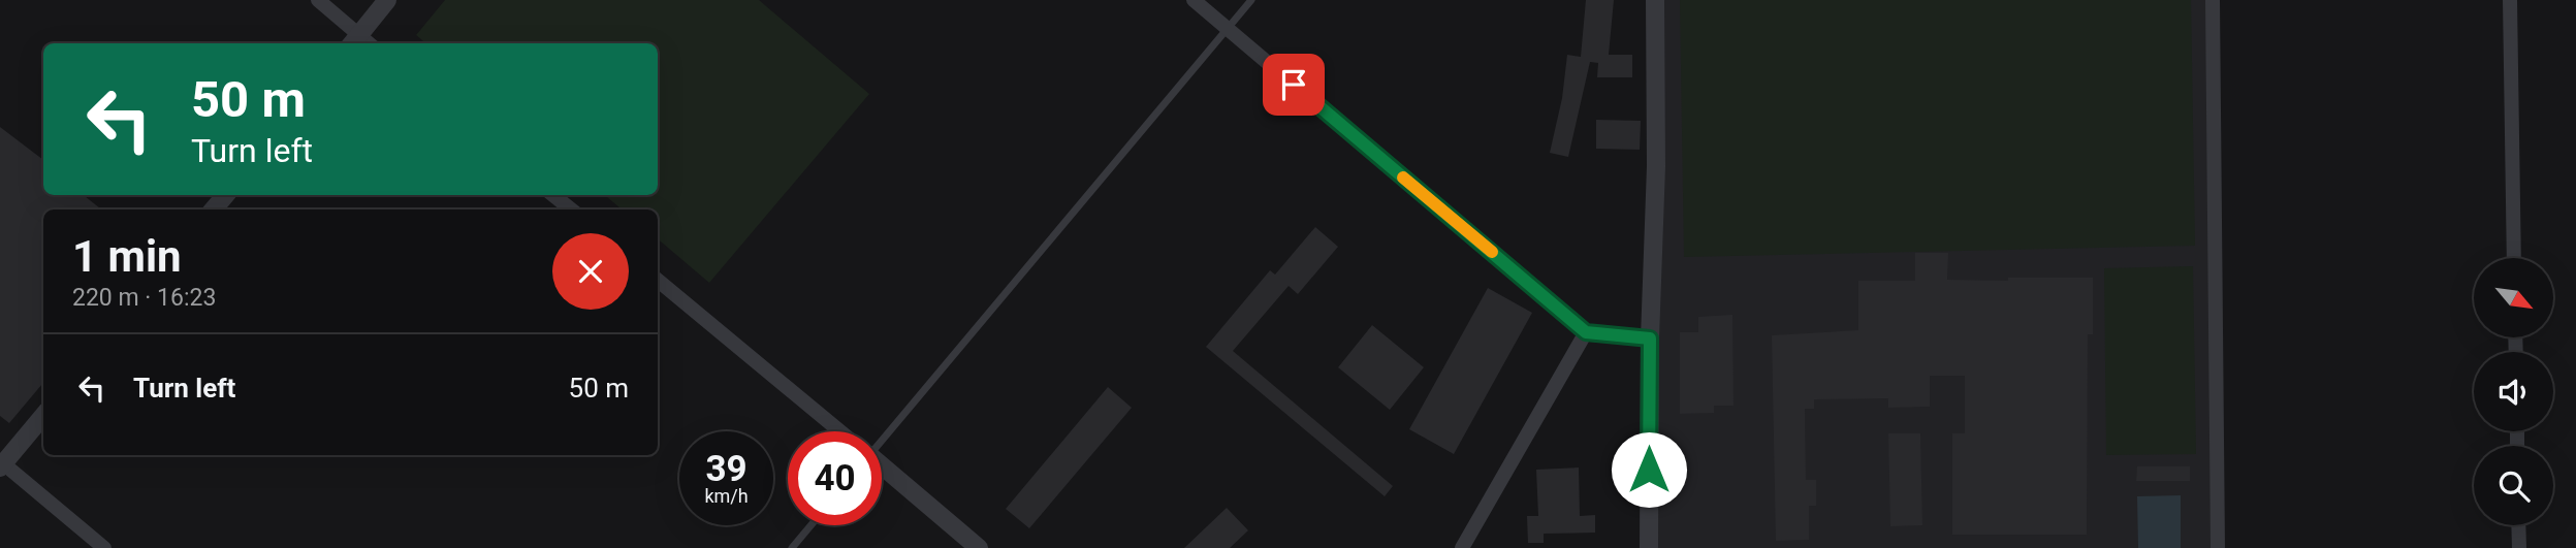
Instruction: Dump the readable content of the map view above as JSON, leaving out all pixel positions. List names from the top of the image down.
{
  "north": "bottom right",
  "page": {
    "turn": ["50 m", "Turn left"],
    "heading": ["1 min", "220 m · 16:23"],
    "list": [
      {
        "name": "Turn left",
        "value": "50 m"
      }
    ],
    "speed": "39 km/h",
    "limit": "40"
  }
}
